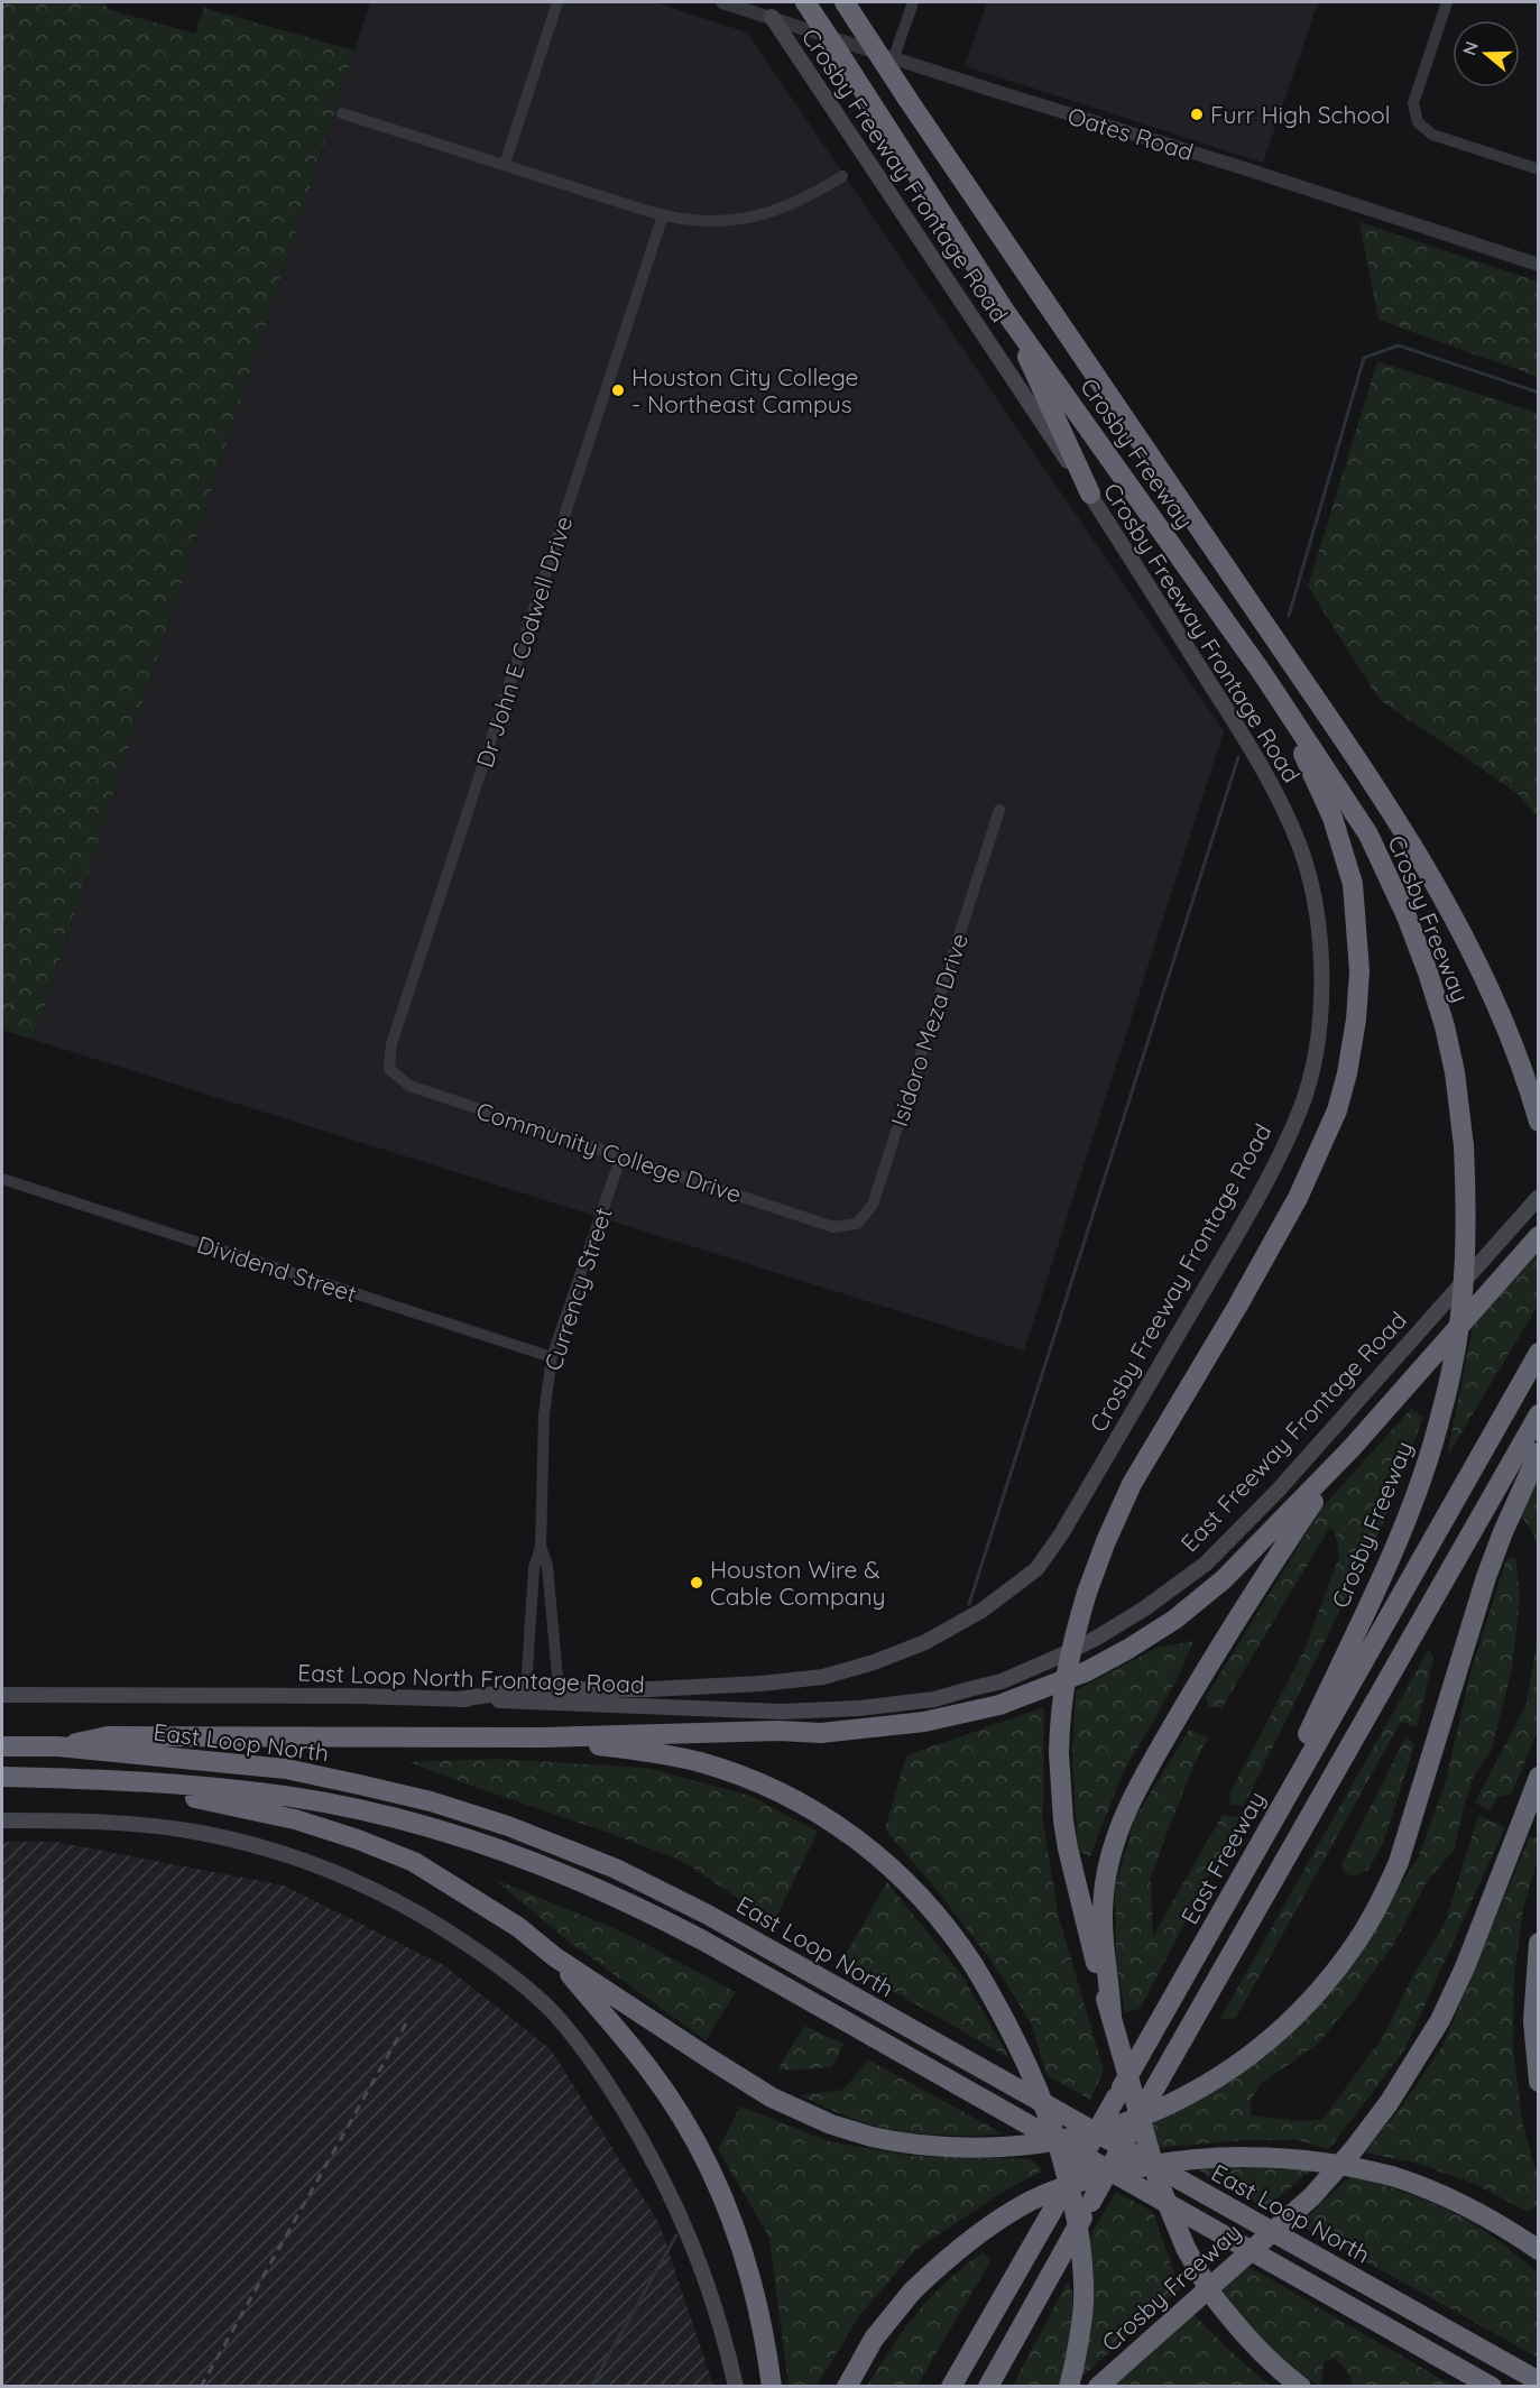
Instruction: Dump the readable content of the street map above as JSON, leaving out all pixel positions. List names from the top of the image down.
{
  "streets": {
    "highway": ["Crosby Freeway", "East Loop North", "East Freeway"],
    "main road": ["Crosby Freeway Frontage Road", "East Freeway Frontage Road", "East Loop North Frontage Road"],
    "street": [
      "Oates Road",
      "Dr John E Codwell Drive",
      "Isidoro Meza Drive",
      "Community College Drive",
      "Dividend Street",
      "Currency Street"
    ]
  },
  "crossings": [
    ["Oates Road", "Crosby Freeway Frontage Road"],
    ["Crosby Freeway Frontage Road", "Currency Street"],
    ["Crosby Freeway Frontage Road", "East Loop North Frontage Road"],
    ["Crosby Freeway", "East Freeway"],
    ["Dr John E Codwell Drive", "Community College Drive"],
    ["Isidoro Meza Drive", "Community College Drive"],
    ["Community College Drive", "Currency Street"],
    ["Dividend Street", "Currency Street"],
    ["East Freeway Frontage Road", "East Loop North Frontage Road"]
  ],
  "places": ["Furr High School", "Houston City College - Northeast Campus", "Houston Wire & Cable Company"],
  "north": "left"
}
